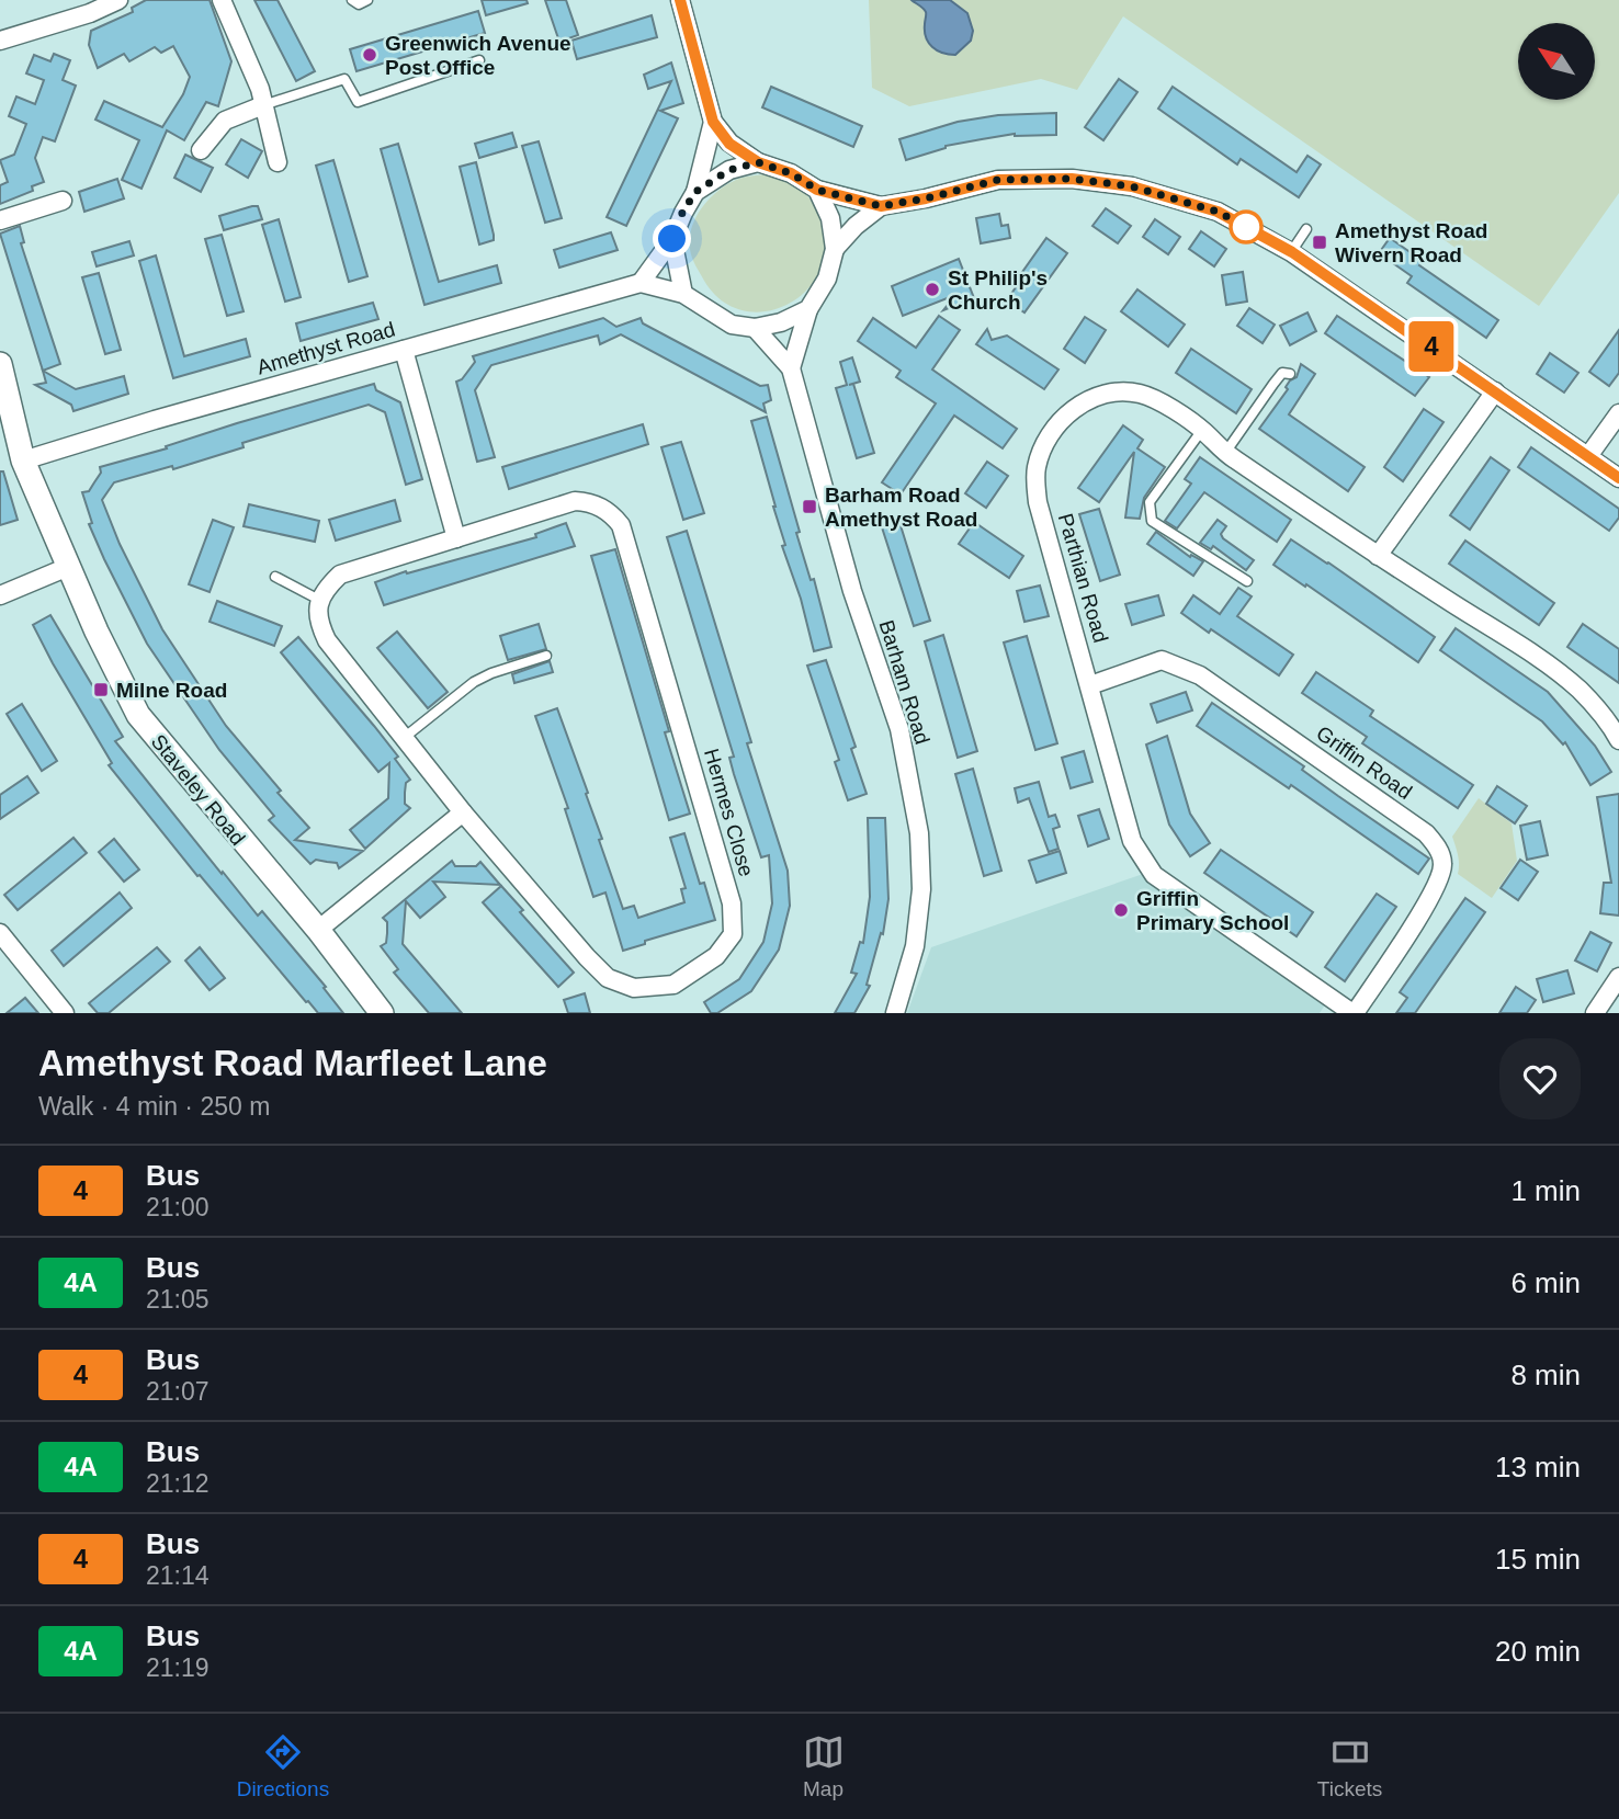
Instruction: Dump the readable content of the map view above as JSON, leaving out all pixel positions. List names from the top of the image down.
{
  "streets": {
    "street": [
      "Amethyst Road",
      "Parthian Road",
      "Barham Road",
      "Griffin Road",
      "Staveley Road",
      "Hermes Close"
    ]
  },
  "crossings": [
    ["Amethyst Road", "Staveley Road"],
    ["Parthian Road", "Griffin Road"]
  ],
  "places": {
    "other": ["Greenwich Avenue Post Office", "St Philip's Church", "Griffin Primary School"],
    "transit": ["Amethyst Road Wivern Road", "Barham Road Amethyst Road", "Milne Road"]
  },
  "lines": ["bus line 4"],
  "north": "top left",
  "page": {
    "on_map": "4",
    "heading": ["Amethyst Road Marfleet Lane", "Walk · 4 min · 250 m"],
    "list": [
      {
        "mark": "4",
        "name": "Bus",
        "note": "21:00",
        "value": "1 min"
      },
      {
        "mark": "4A",
        "name": "Bus",
        "note": "21:05",
        "value": "6 min"
      },
      {
        "mark": "4",
        "name": "Bus",
        "note": "21:07",
        "value": "8 min"
      },
      {
        "mark": "4A",
        "name": "Bus",
        "note": "21:12",
        "value": "13 min"
      },
      {
        "mark": "4",
        "name": "Bus",
        "note": "21:14",
        "value": "15 min"
      },
      {
        "mark": "4A",
        "name": "Bus",
        "note": "21:19",
        "value": "20 min"
      }
    ],
    "tabs": ["Directions", "Map", "Tickets"]
  }
}
